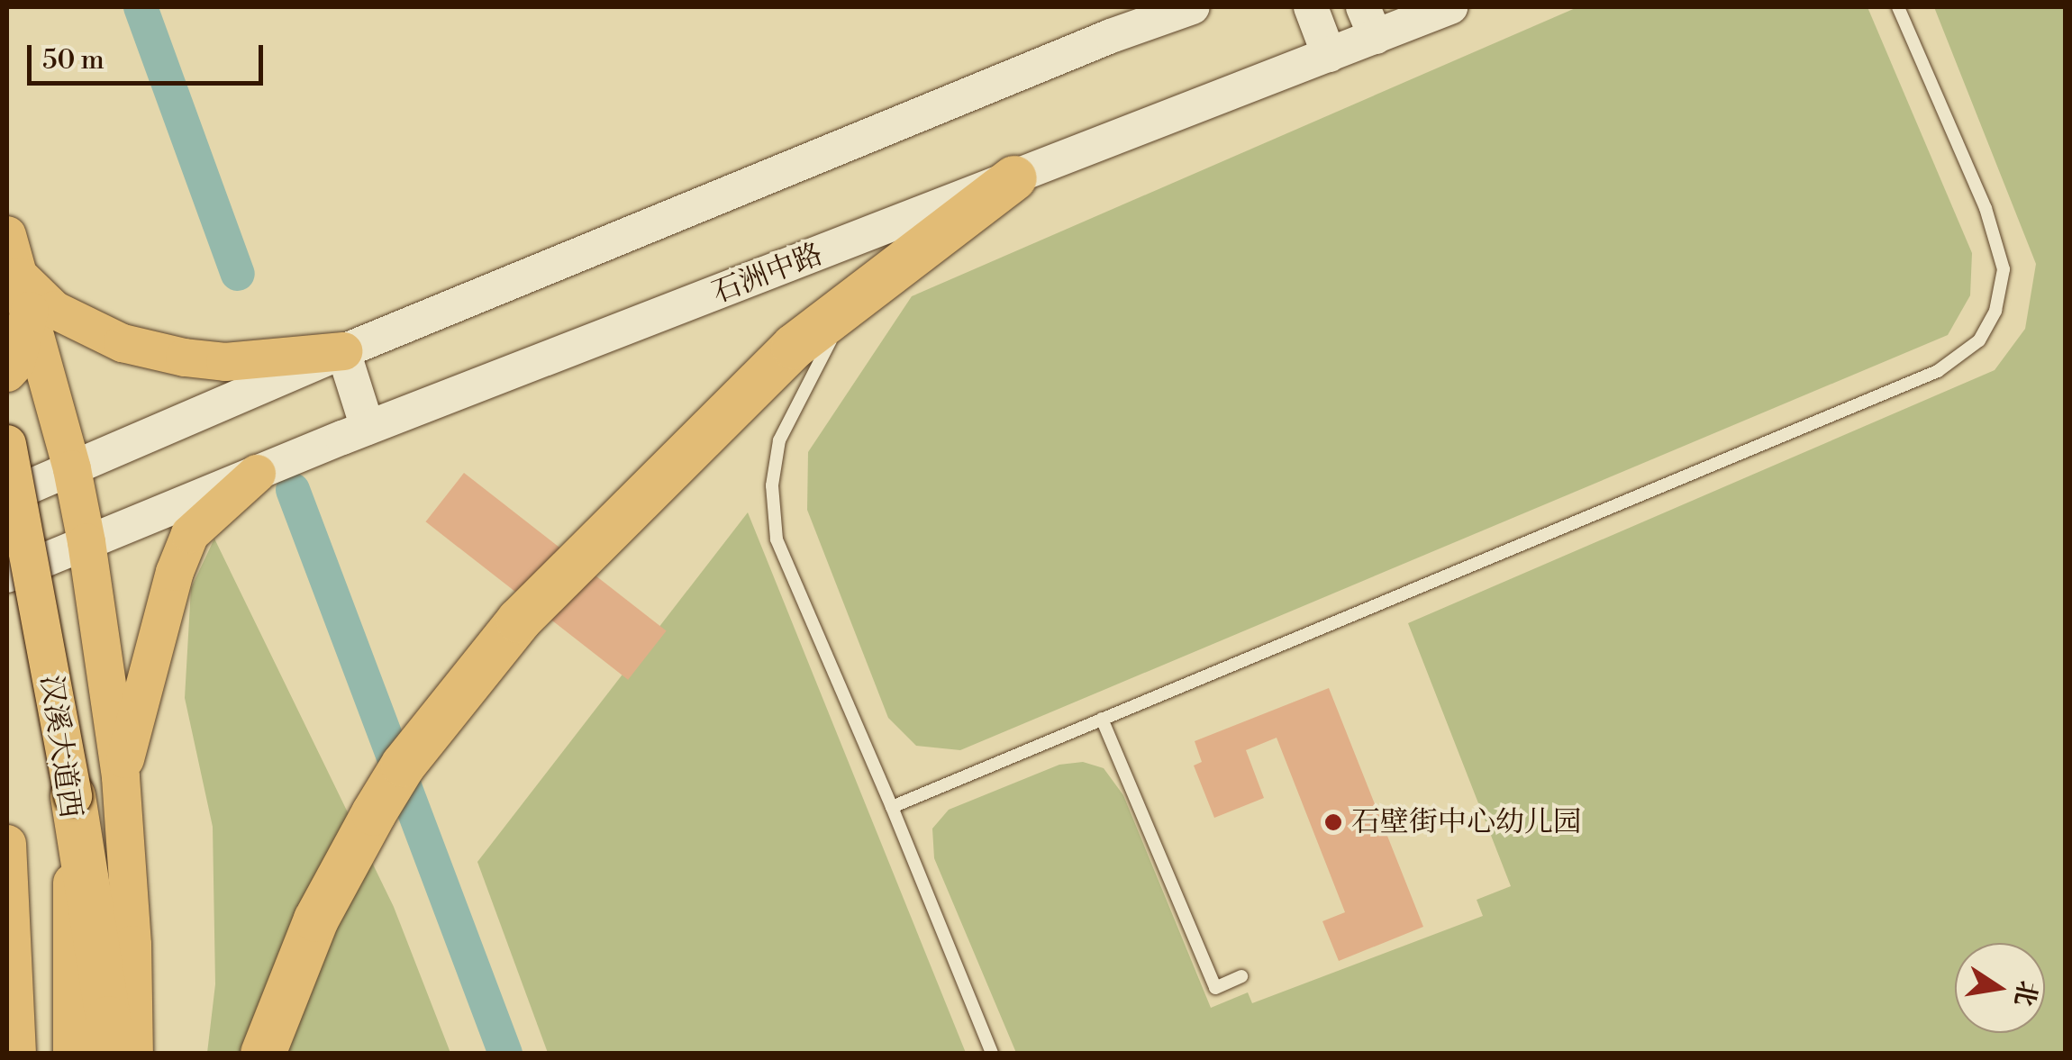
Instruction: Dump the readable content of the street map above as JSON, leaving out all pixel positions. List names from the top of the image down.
{
  "streets": {
    "main road": ["石洲中路", "汉溪大道西"]
  },
  "places": ["石壁街中心幼儿园"],
  "scale_bar": "50 m",
  "north": "right"
}
